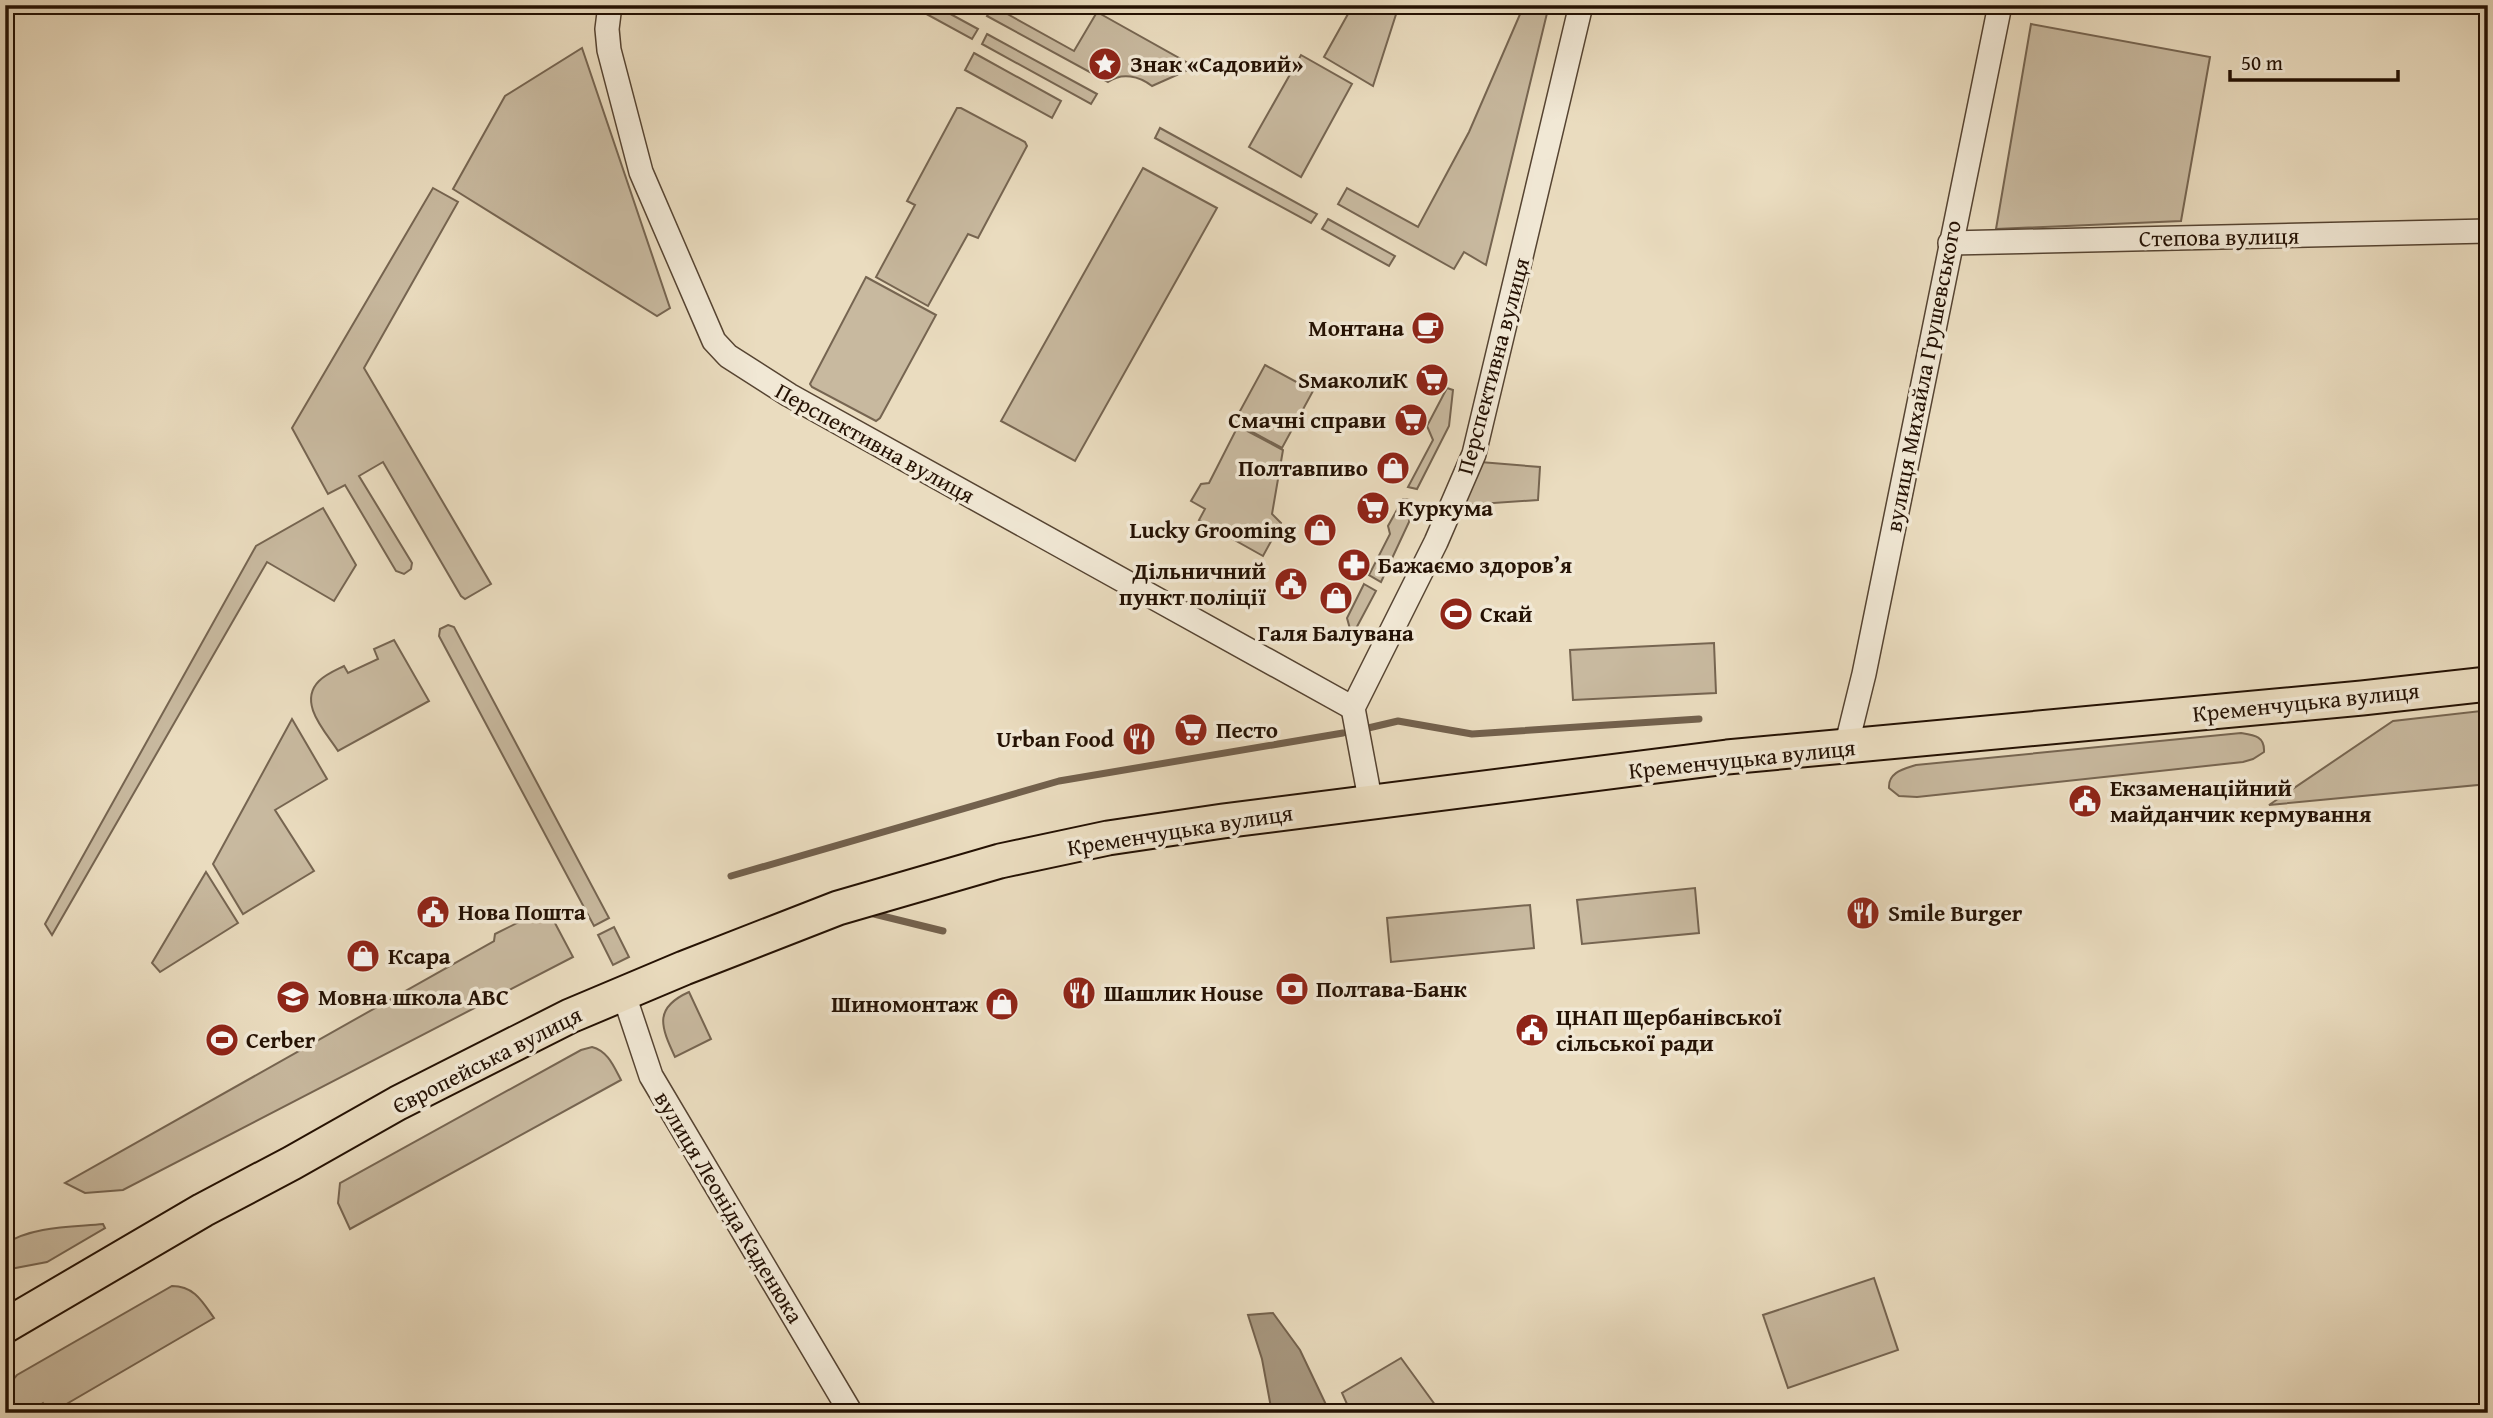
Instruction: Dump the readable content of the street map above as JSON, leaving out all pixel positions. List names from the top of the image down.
{
  "streets": {
    "highway": ["Кременчуцька вулиця", "Європейська вулиця"],
    "street": [
      "Степова вулиця",
      "Перспективна вулиця",
      "вулиця Михайла Грушевського",
      "вулиця Леоніда Каденюка"
    ]
  },
  "crossings": [
    ["Степова вулиця", "вулиця Михайла Грушевського"],
    ["вулиця Михайла Грушевського", "Кременчуцька вулиця"],
    ["Кременчуцька вулиця", "Європейська вулиця"],
    ["Європейська вулиця", "вулиця Леоніда Каденюка"]
  ],
  "places": {
    "place": ["Знак «Садовий»"],
    "cafe": ["Монтана"],
    "supermarket": [
      "SмаколиК",
      "Смачні справи",
      "Куркума",
      "Песто"
    ],
    "shop": [
      "Полтавпиво",
      "Lucky Grooming",
      "Галя Балувана",
      "Ксара",
      "Шиномонтаж"
    ],
    "pharmacy": ["Бажаємо здоровʼя"],
    "public building": [
      "Дільничний пункт поліції",
      "Екзаменаційний майданчик кермування",
      "Нова Пошта",
      "ЦНАП Щербанівської сільської ради"
    ],
    "sports": ["Скай", "Cerber"],
    "restaurant": ["Urban Food", "Smile Burger", "Шашлик House"],
    "bank": ["Полтава-Банк"],
    "school or university": ["Мовна школа ABC"]
  },
  "scale_bar": "50 m"
}
